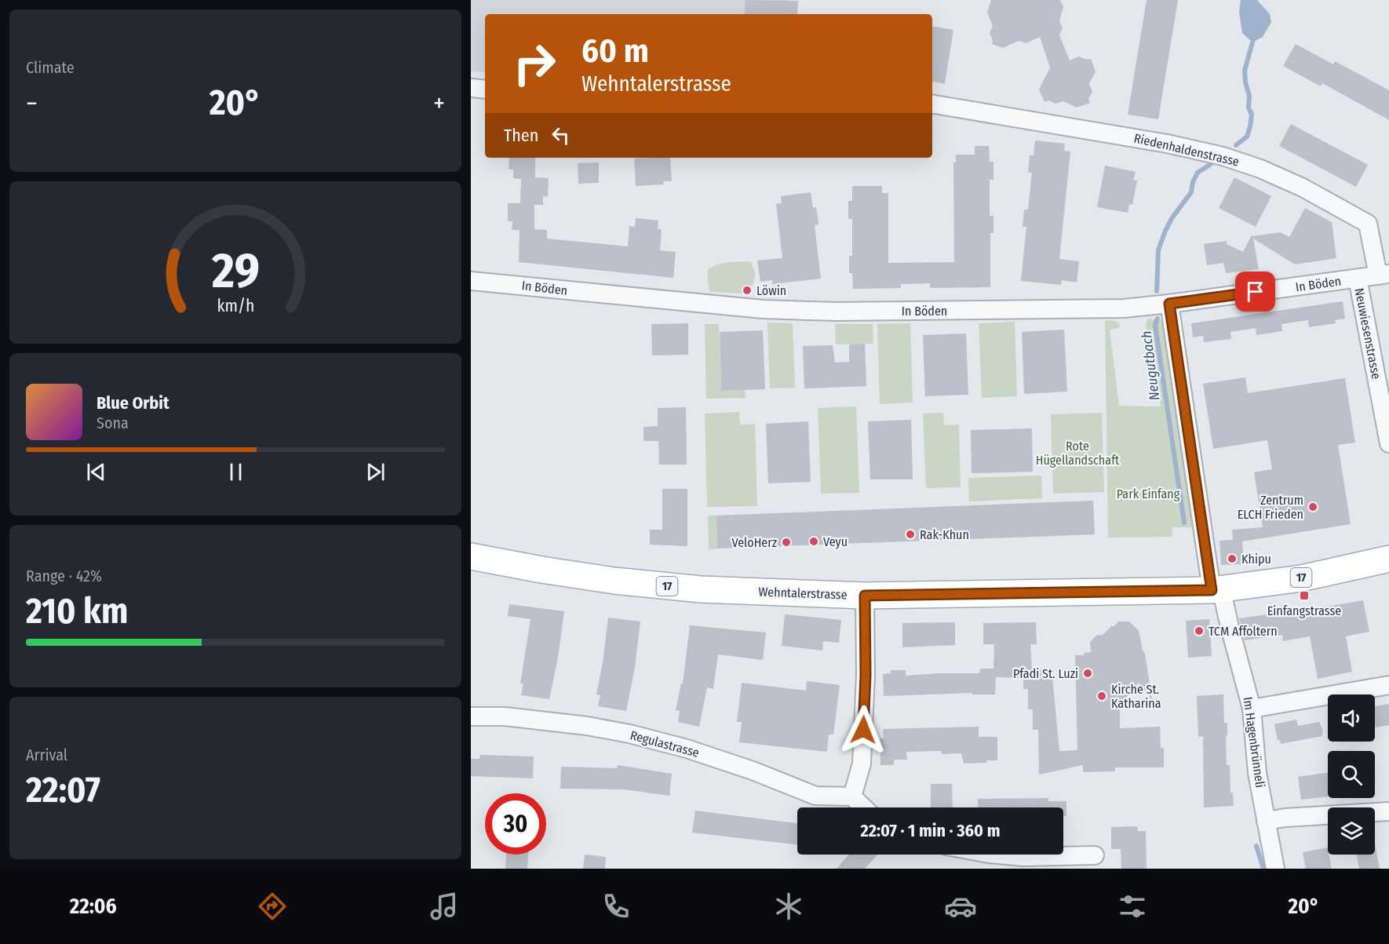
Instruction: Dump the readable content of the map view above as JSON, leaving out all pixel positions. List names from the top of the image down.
{
  "streets": {
    "main road": ["17", "Wehntalerstrasse"],
    "street": [
      "Riedenhaldenstrasse",
      "In Böden",
      "Neuwiesenstrasse",
      "Im Hagenbrünneli",
      "Regulastrasse"
    ]
  },
  "crossings": [
    ["Riedenhaldenstrasse", "In Böden"],
    ["In Böden", "Neuwiesenstrasse"],
    ["Wehntalerstrasse", "Im Hagenbrünneli"]
  ],
  "water": ["Neugutbach"],
  "parks": ["Rote Hügellandschaft", "Park Einfang"],
  "places": {
    "other": [
      "Löwin",
      "Zentrum ELCH Frieden",
      "Rak-Khun",
      "Veyu",
      "VeloHerz",
      "Khipu",
      "TCM Affoltern",
      "Pfadi St. Luzi",
      "Kirche St. Katharina"
    ],
    "transit": ["Einfangstrasse"]
  },
  "page": {
    "tile": [
      "Climate",
      ["Range · 42%", "210 km"],
      ["Arrival", "22:07"]
    ],
    "turn": ["60 m", "Wehntalerstrasse"],
    "heat": ["−", "20°", "+"],
    "then": "Then",
    "song": ["Blue Orbit", "Sona"],
    "limit": "30",
    "trip": "22:07 · 1 min · 360 m",
    "tabs": ["22:06", "20°"],
    "gauge": ["29", "km/h"]
  }
}
